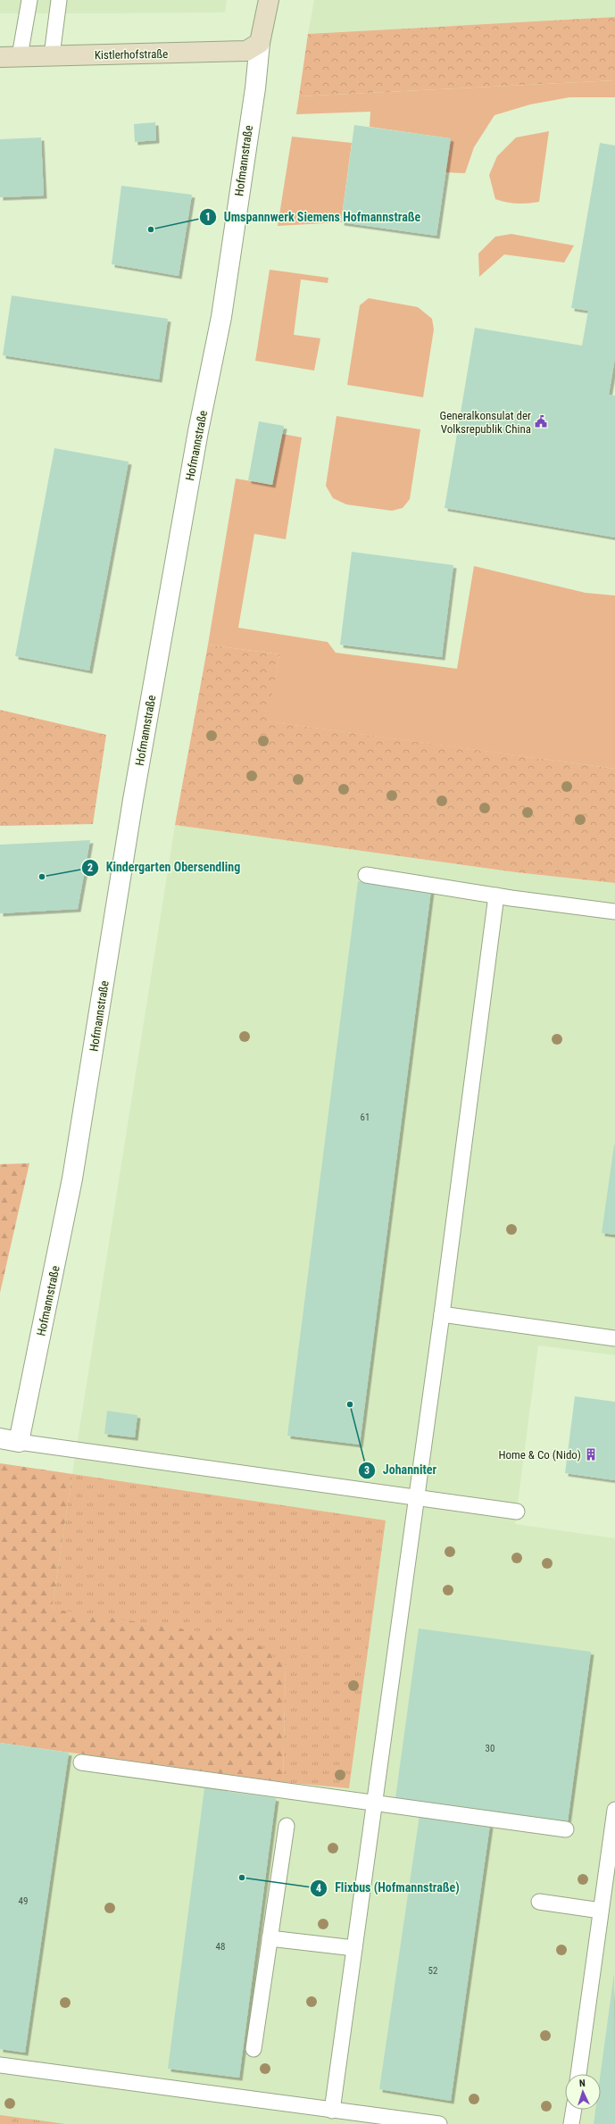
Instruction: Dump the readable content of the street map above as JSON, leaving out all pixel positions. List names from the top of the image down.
{
  "streets": {
    "street": ["Kistlerhofstraße", "Hofmannstraße"]
  },
  "crossings": [
    ["Kistlerhofstraße", "Hofmannstraße"]
  ],
  "places": {
    "other": [
      "Umspannwerk Siemens Hofmannstraße",
      "Kindergarten Obersendling",
      "Johanniter",
      "Flixbus (Hofmannstraße)"
    ],
    "public building": ["Generalkonsulat der Volksrepublik China"],
    "building": ["Home & Co (Nido)"]
  },
  "house_numbers": [
    "61",
    "30",
    "49",
    "48",
    "52"
  ],
  "north": "top"
}
